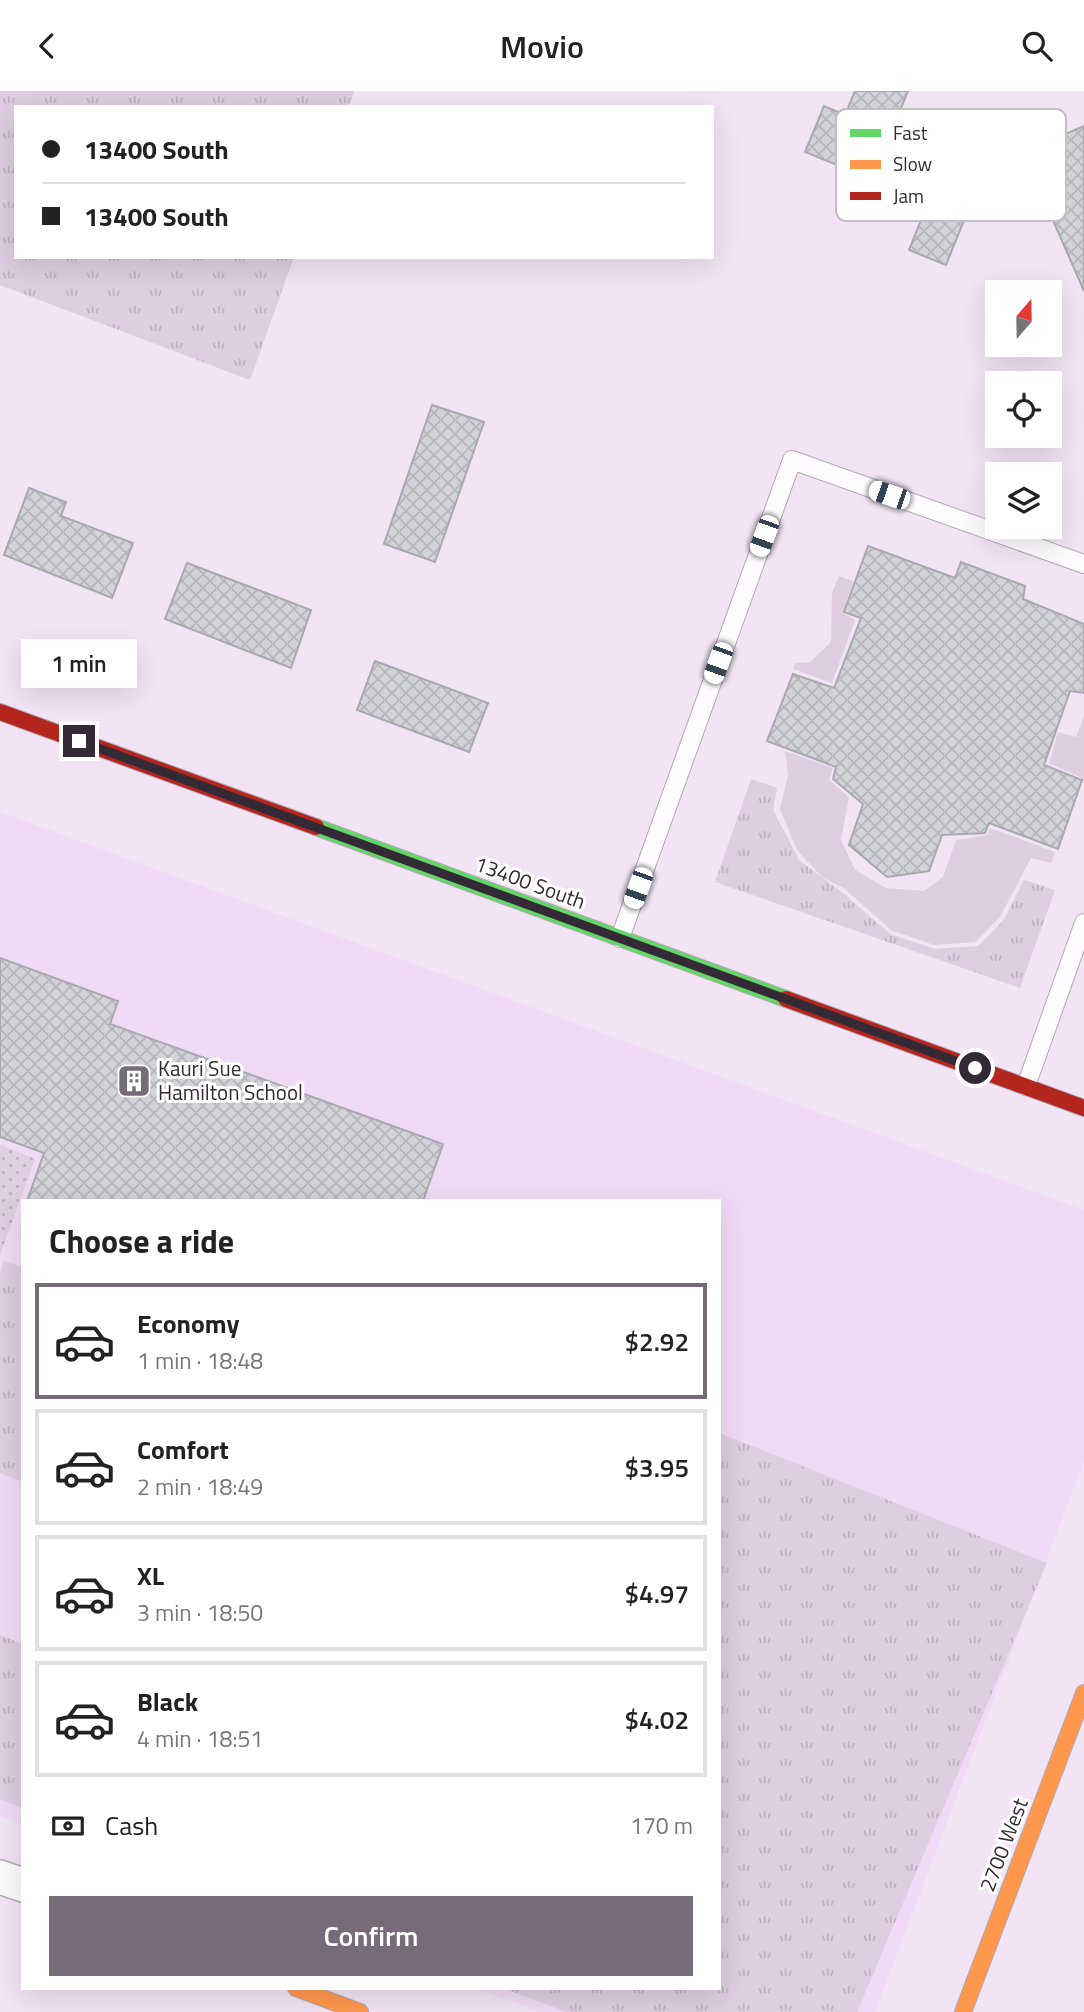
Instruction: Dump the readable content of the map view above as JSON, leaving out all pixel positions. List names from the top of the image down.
{
  "streets": {
    "main road": ["13400 South", "2700 West"]
  },
  "places": {
    "building": ["Kauri Sue Hamilton School"]
  },
  "legend": ["Fast", "Slow", "Jam"],
  "north": "top",
  "page": {
    "header": "Movio",
    "banner": ["13400 South", "13400 South"],
    "bubble": "1 min",
    "heading": "Choose a ride",
    "list": [
      {
        "name": "Economy",
        "note": "1 min · 18:48",
        "value": "$2.92"
      },
      {
        "name": "Comfort",
        "note": "2 min · 18:49",
        "value": "$3.95"
      },
      {
        "name": "XL",
        "note": "3 min · 18:50",
        "value": "$4.97"
      },
      {
        "name": "Black",
        "note": "4 min · 18:51",
        "value": "$4.02"
      }
    ],
    "pay": ["Cash", "170 m"],
    "buttons": "Confirm"
  }
}
